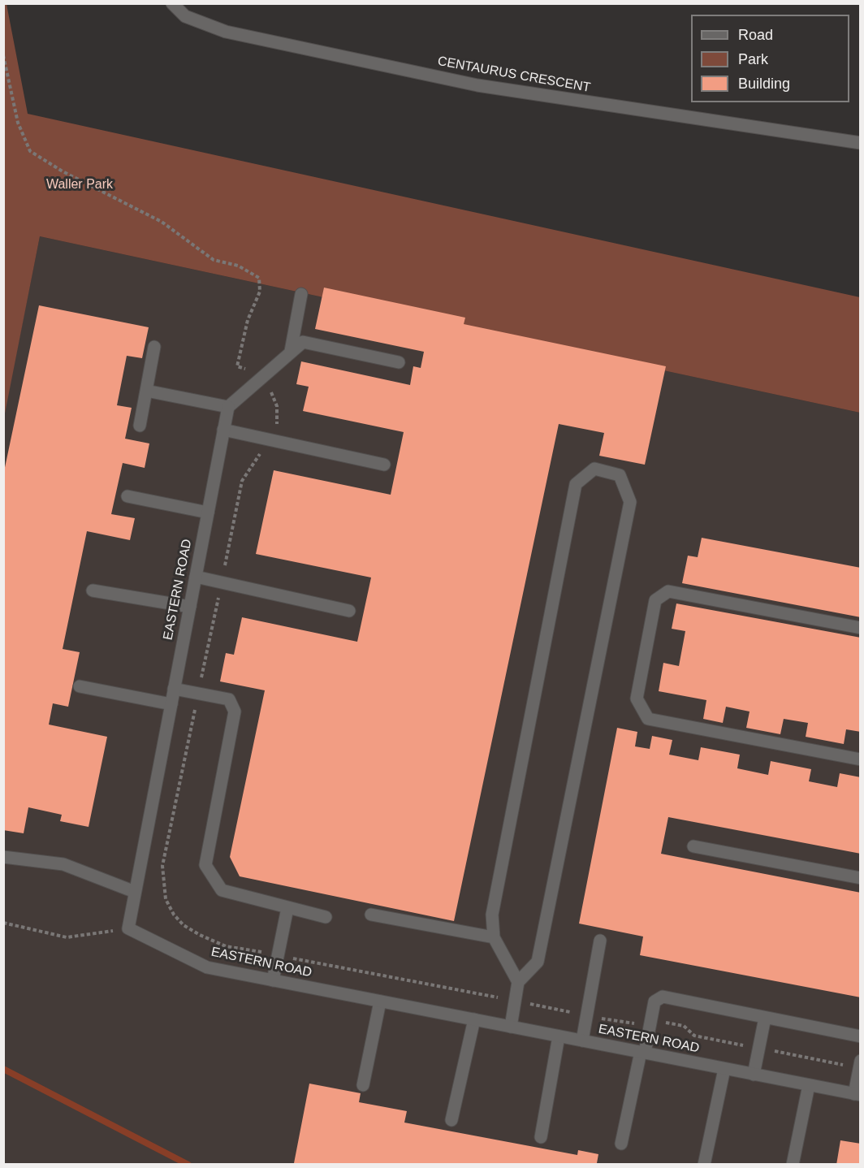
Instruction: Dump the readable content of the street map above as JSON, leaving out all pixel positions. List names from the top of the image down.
{
  "streets": {
    "street": ["CENTAURUS CRESCENT", "EASTERN ROAD"]
  },
  "parks": ["Waller Park"],
  "legend": ["Road", "Park", "Building"]
}
